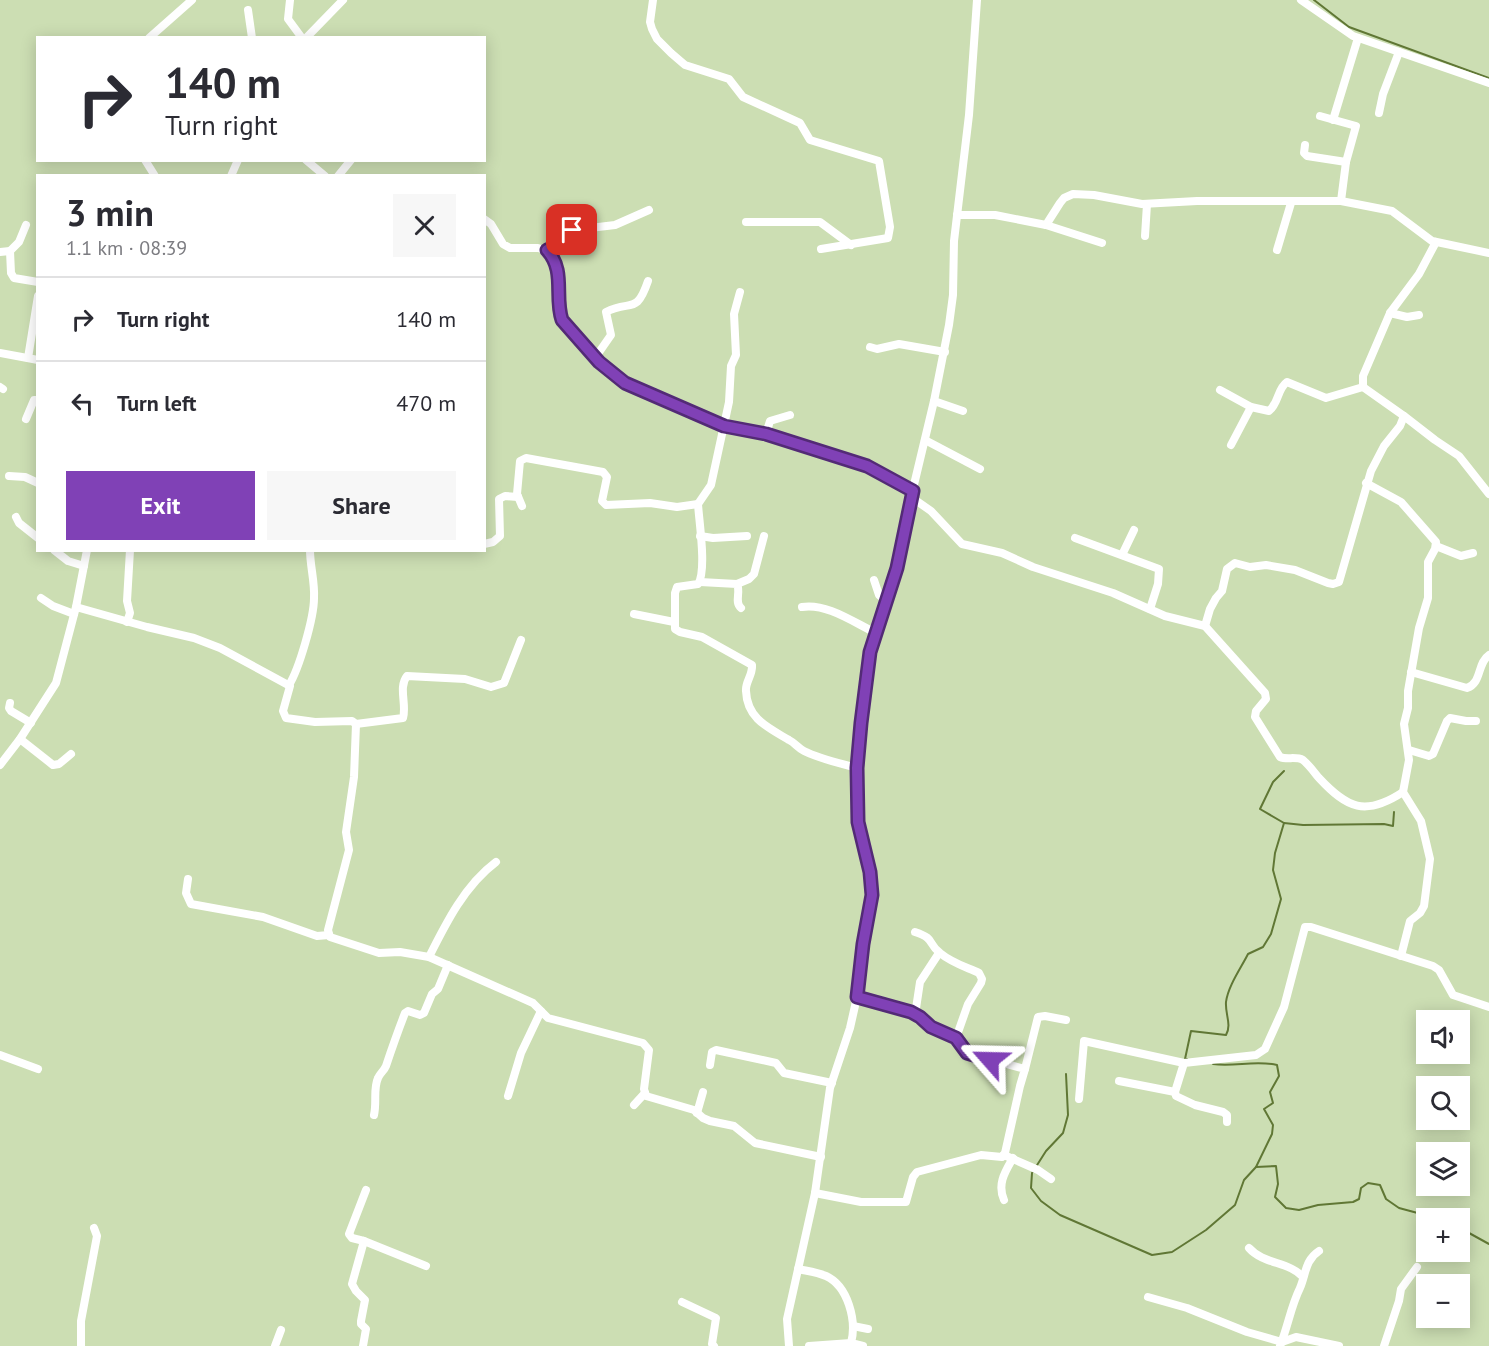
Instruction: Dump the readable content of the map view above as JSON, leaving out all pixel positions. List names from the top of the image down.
{
  "page": {
    "turn": ["140 m", "Turn right"],
    "heading": ["3 min", "1.1 km · 08:39"],
    "list": [
      {
        "name": "Turn right",
        "value": "140 m"
      },
      {
        "name": "Turn left",
        "value": "470 m"
      }
    ],
    "buttons": ["Exit", "Share"],
    "map_buttons": ["+", "−"]
  }
}
